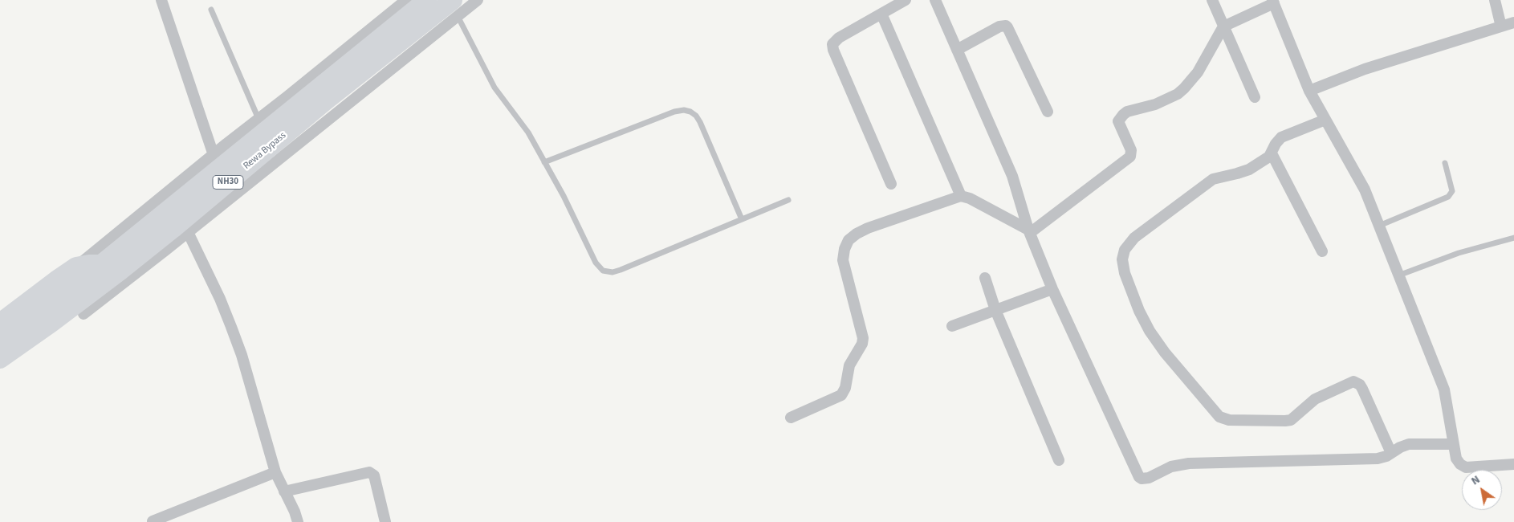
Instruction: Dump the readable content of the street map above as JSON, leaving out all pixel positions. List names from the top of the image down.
{
  "streets": {
    "highway": ["Rewa Bypass", "NH30"]
  },
  "north": "top left"
}
